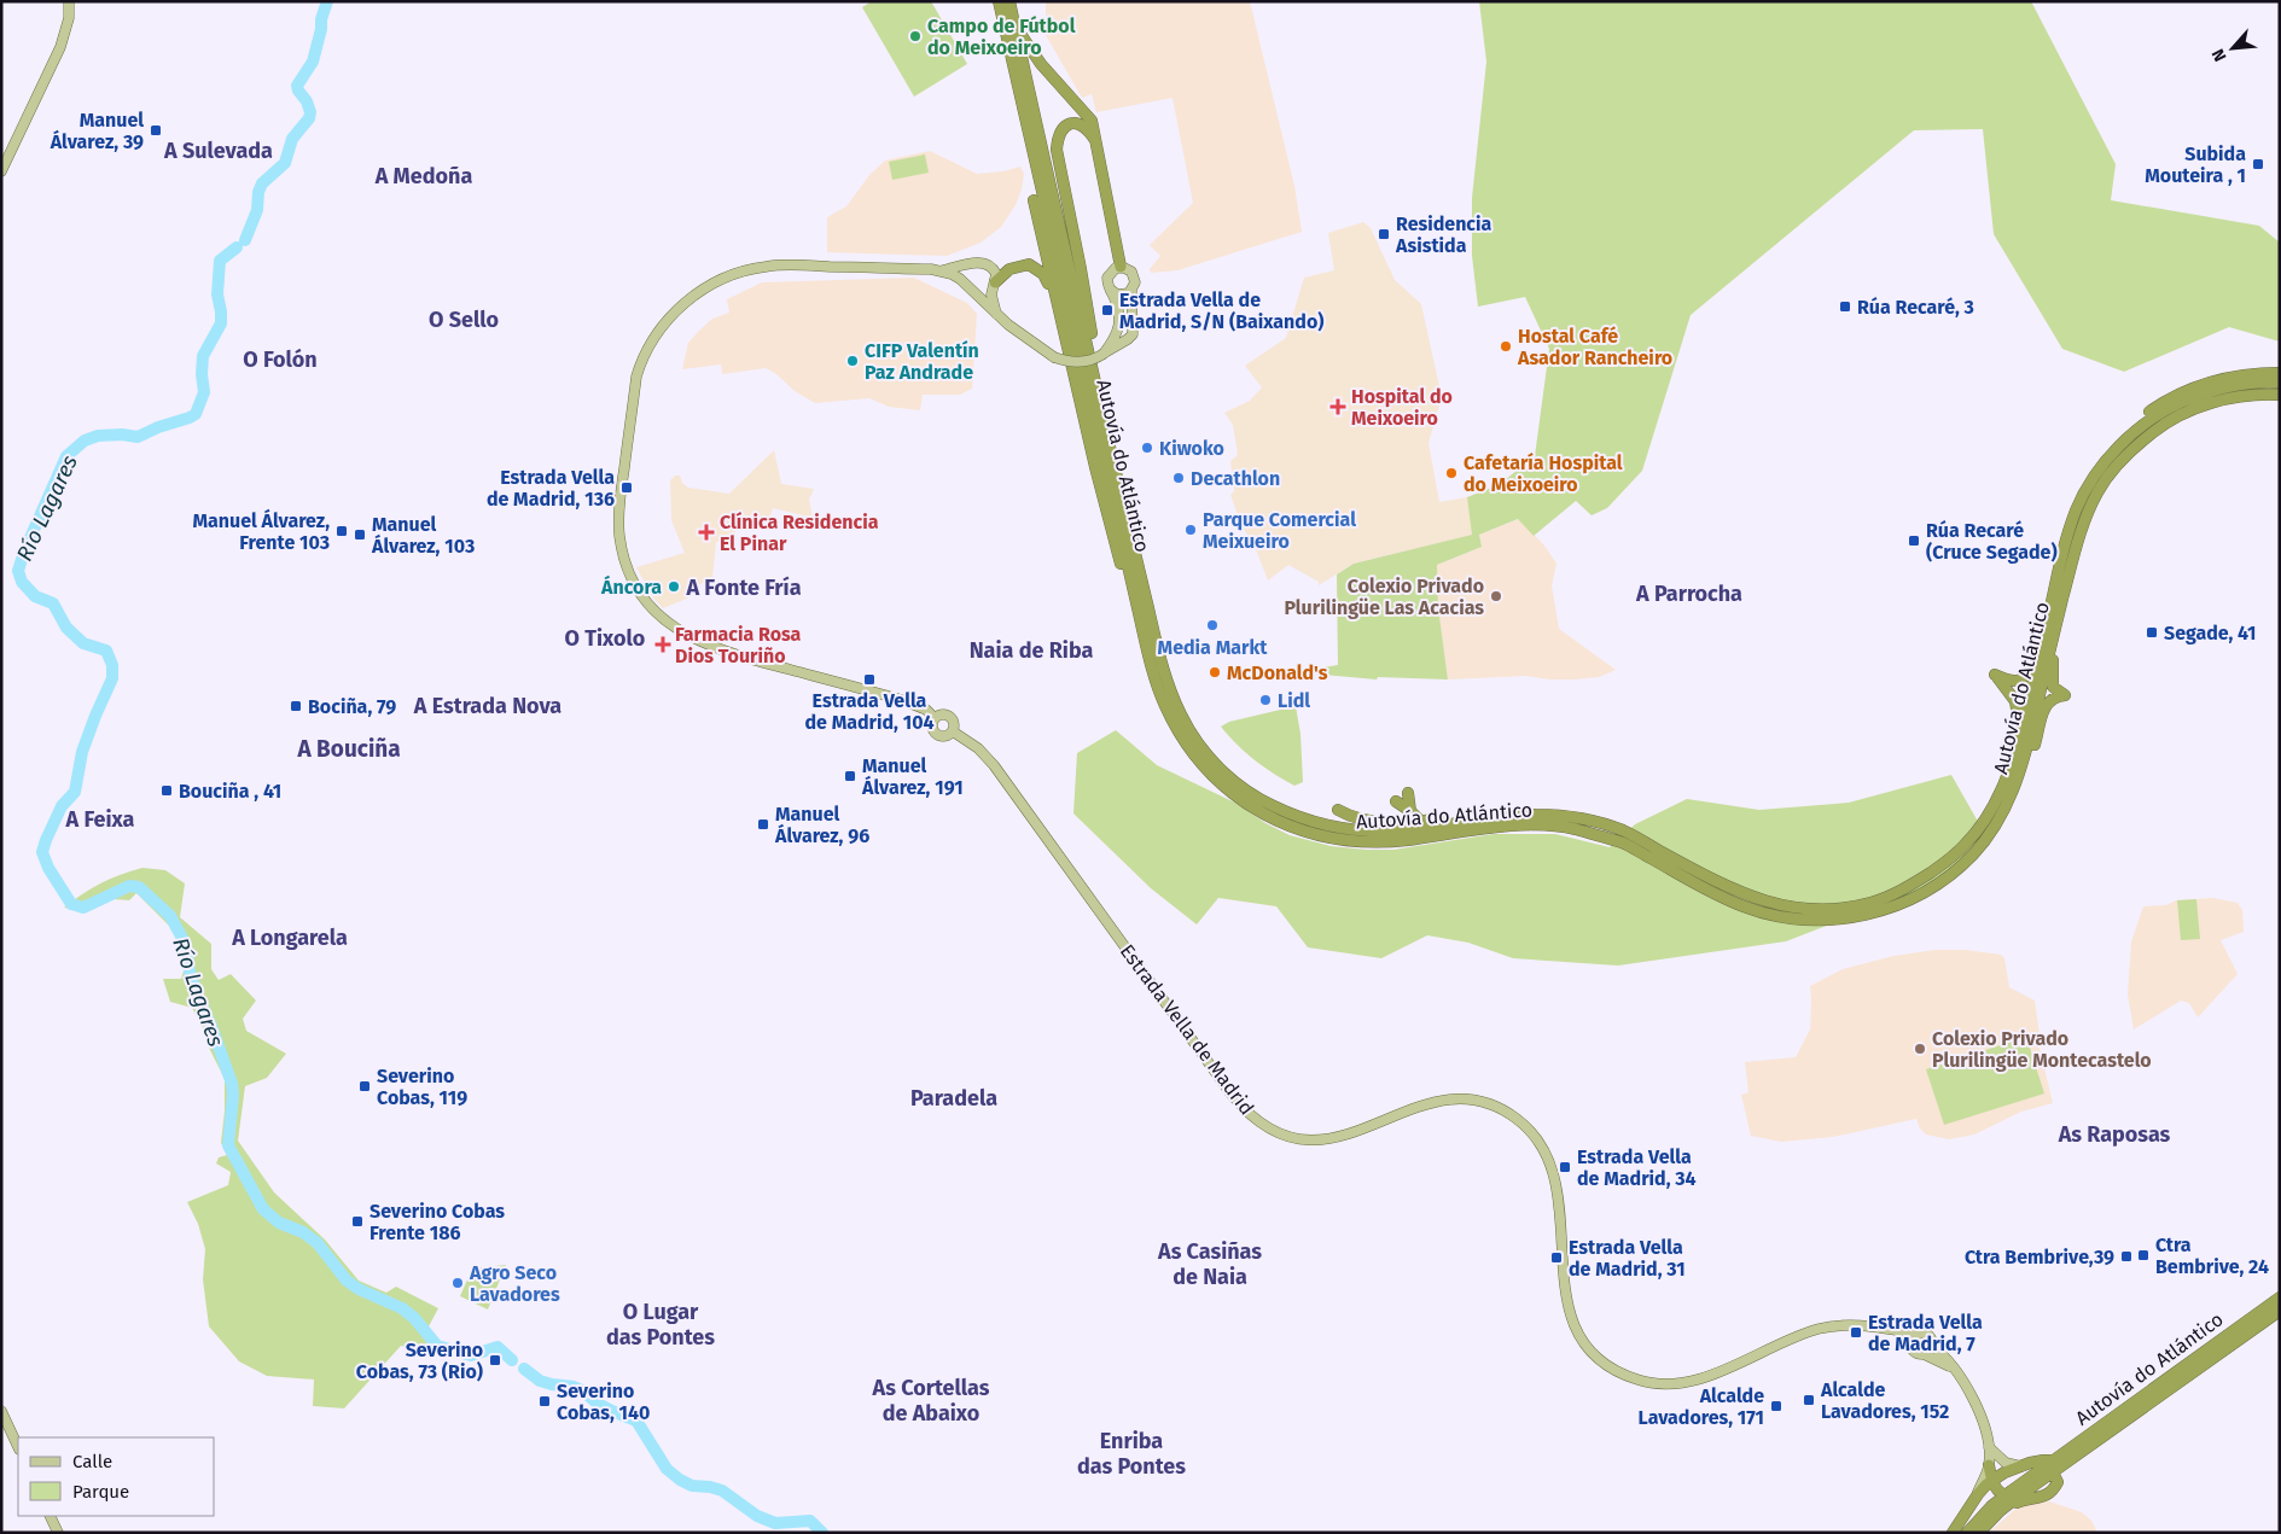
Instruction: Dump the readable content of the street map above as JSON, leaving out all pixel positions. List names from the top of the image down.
{
  "streets": {
    "highway": ["Autovía do Atlántico"],
    "main road": ["Estrada Vella de Madrid"]
  },
  "districts": [
    "A Sulevada",
    "A Medoña",
    "O Sello",
    "O Folón",
    "A Fonte Fría",
    "A Parrocha",
    "O Tixolo",
    "Naia de Riba",
    "A Estrada Nova",
    "A Bouciña",
    "A Feixa",
    "A Longarela",
    "Paradela",
    "As Raposas",
    "As Casiñas de Naia",
    "O Lugar das Pontes",
    "As Cortellas de Abaixo",
    "Enriba das Pontes"
  ],
  "water": ["Río Lagares"],
  "places": {
    "other": [
      "Campo de Fútbol do Meixoeiro",
      "Hostal Café Asador Rancheiro",
      "CIFP Valentín Paz Andrade",
      "Kiwoko",
      "Cafetaría Hospital do Meixoeiro",
      "Decathlon",
      "Parque Comercial Meixueiro",
      "Áncora",
      "Colexio Privado Plurilingüe Las Acacias",
      "Media Markt",
      "McDonald's",
      "Lidl",
      "Colexio Privado Plurilingüe Montecastelo",
      "Agro Seco Lavadores"
    ],
    "transit": [
      "Manuel Álvarez, 39",
      "Subida Mouteira , 1",
      "Residencia Asistida",
      "Rúa Recaré, 3",
      "Estrada Vella de Madrid, S/N (Baixando)",
      "Estrada Vella de Madrid, 136",
      "Manuel Álvarez, Frente 103",
      "Manuel Álvarez, 103",
      "Rúa Recaré (Cruce Segade)",
      "Segade, 41",
      "Estrada Vella de Madrid, 104",
      "Bociña, 79",
      "Manuel Álvarez, 191",
      "Bouciña , 41",
      "Manuel Álvarez, 96",
      "Severino Cobas, 119",
      "Estrada Vella de Madrid, 34",
      "Severino Cobas Frente 186",
      "Ctra Bembrive, 24",
      "Ctra Bembrive,39",
      "Estrada Vella de Madrid, 31",
      "Estrada Vella de Madrid, 7",
      "Severino Cobas, 73 (Rio)",
      "Alcalde Lavadores, 152",
      "Severino Cobas, 140",
      "Alcalde Lavadores, 171"
    ],
    "health": ["Hospital do Meixoeiro", "Clínica Residencia El Pinar", "Farmacia Rosa Dios Touriño"]
  },
  "legend": ["Calle", "Parque"],
  "north": "bottom left"
}
